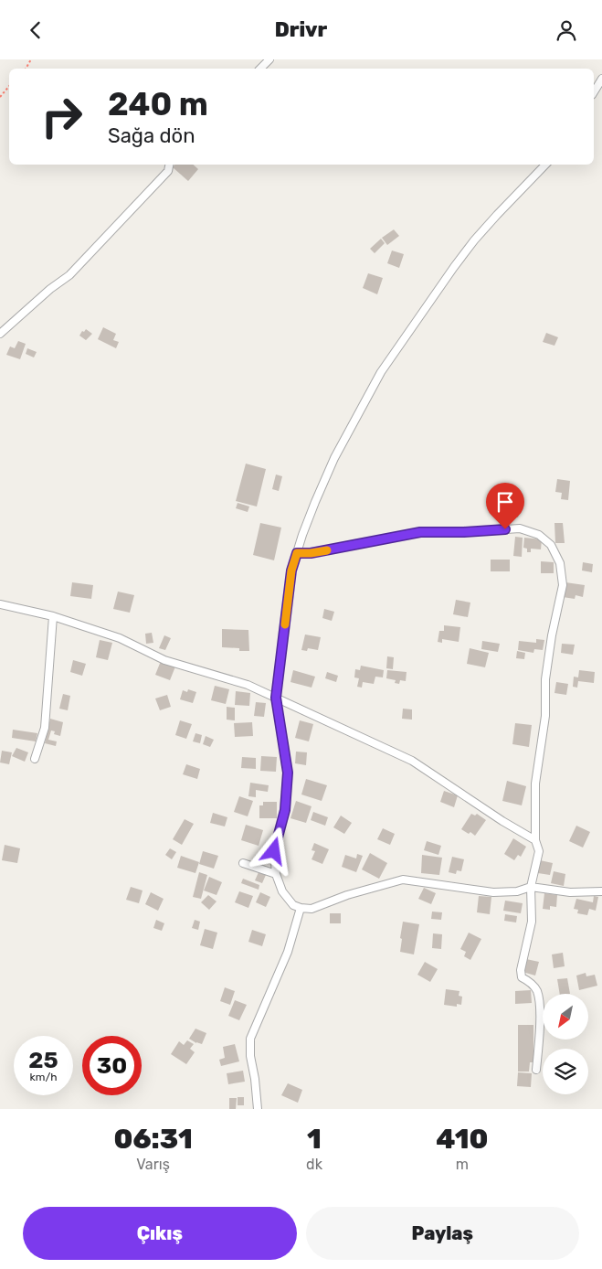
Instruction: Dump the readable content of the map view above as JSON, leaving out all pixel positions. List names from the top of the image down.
{
  "north": "bottom left",
  "page": {
    "header": "Drivr",
    "turn": ["240 m", "Sağa dön"],
    "speed": "25 km/h",
    "limit": "30",
    "eta": [
      "06:31",
      "Varış",
      "1",
      "dk",
      "410",
      "m"
    ],
    "buttons": ["Çıkış", "Paylaş"]
  }
}
